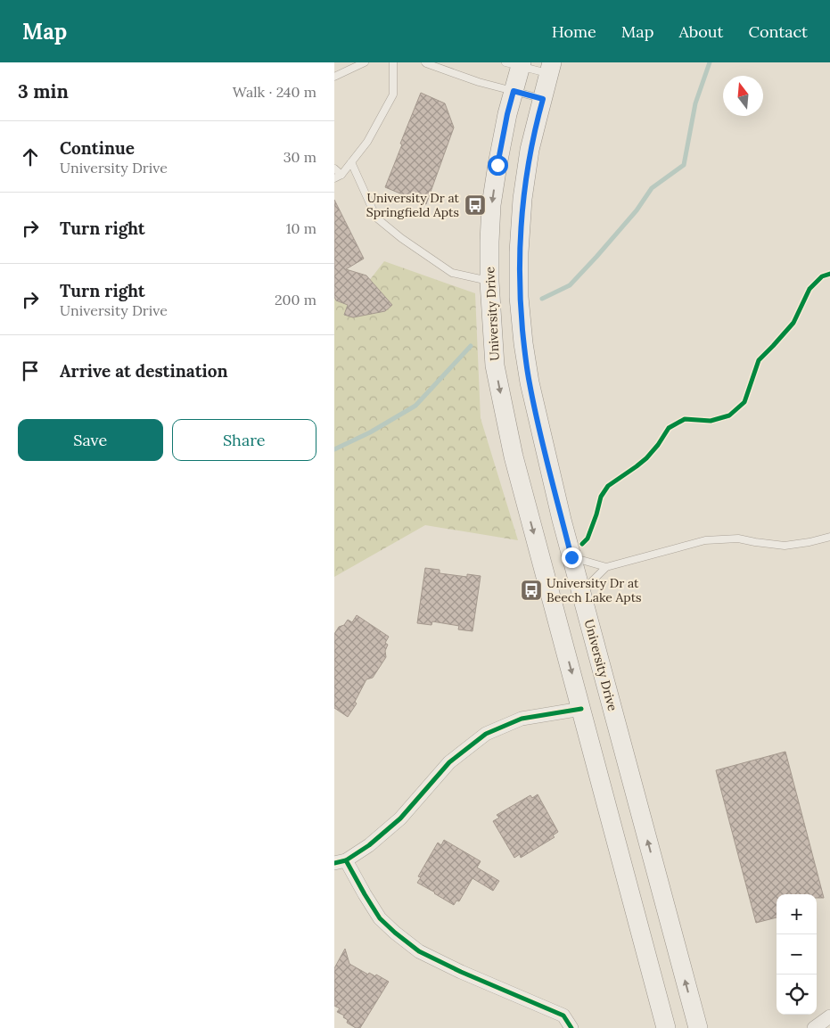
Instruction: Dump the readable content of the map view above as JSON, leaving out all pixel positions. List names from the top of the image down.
{
  "streets": {
    "main road": ["University Drive"]
  },
  "places": {
    "bus stop": ["University Dr at Springfield Apts", "University Dr at Beech Lake Apts"]
  },
  "north": "top",
  "page": {
    "header": "Map",
    "nav": [
      "Home",
      "Map",
      "About",
      "Contact"
    ],
    "heading": ["3 min", "Walk · 240 m"],
    "list": [
      ["Continue", "University Drive", "30 m"],
      ["Turn right", "10 m"],
      ["Turn right", "University Drive", "200 m"],
      "Arrive at destination"
    ],
    "buttons": ["Save", "Share"],
    "map_buttons": ["+", "−"]
  }
}
